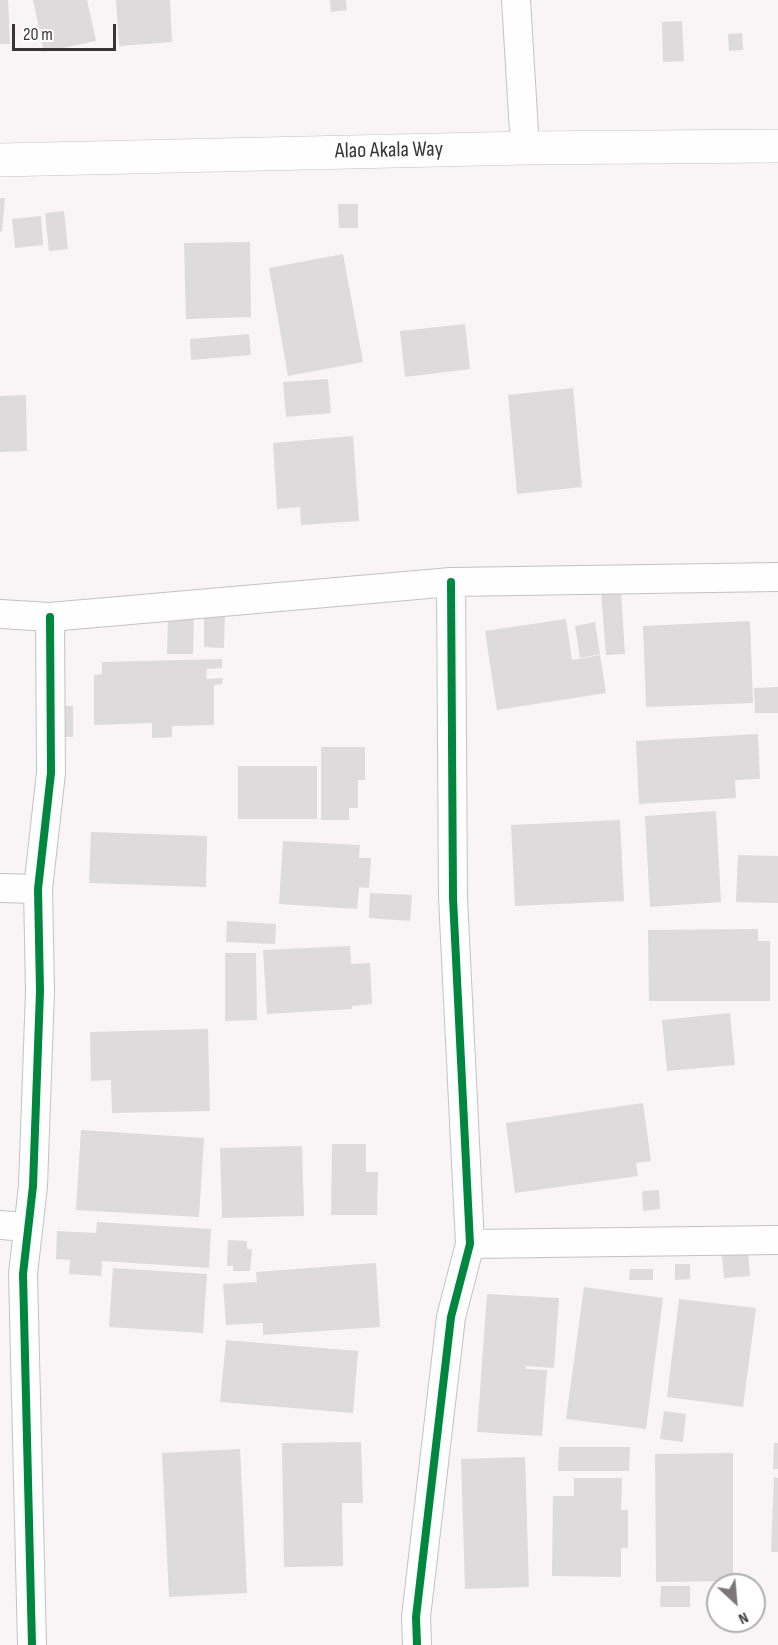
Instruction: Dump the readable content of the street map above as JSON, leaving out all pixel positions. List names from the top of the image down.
{
  "streets": {
    "street": ["Alao Akala Way"]
  },
  "scale_bar": "20 m",
  "north": "bottom right"
}
